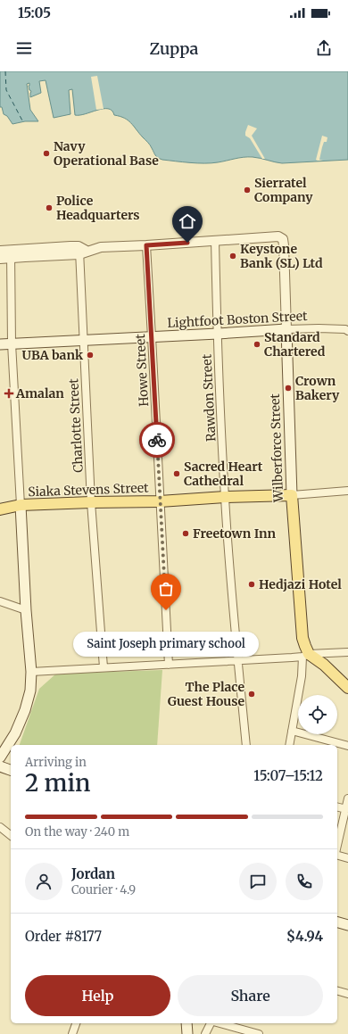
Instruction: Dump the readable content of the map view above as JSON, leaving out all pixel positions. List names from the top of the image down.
{
  "streets": {
    "main road": ["Lightfoot Boston Street", "Wilberforce Street", "Siaka Stevens Street"],
    "street": ["Howe Street", "Rawdon Street", "Charlotte Street"]
  },
  "crossings": [
    ["Lightfoot Boston Street", "Howe Street"],
    ["Lightfoot Boston Street", "Rawdon Street"],
    ["Lightfoot Boston Street", "Charlotte Street"],
    ["Lightfoot Boston Street", "Wilberforce Street"],
    ["Howe Street", "Siaka Stevens Street"],
    ["Rawdon Street", "Wilberforce Street"],
    ["Rawdon Street", "Siaka Stevens Street"],
    ["Charlotte Street", "Siaka Stevens Street"],
    ["Wilberforce Street", "Siaka Stevens Street"]
  ],
  "places": {
    "other": [
      "Navy Operational Base",
      "Sierratel Company",
      "Police Headquarters",
      "Keystone Bank (SL) Ltd",
      "Standard Chartered",
      "UBA bank",
      "Crown Bakery",
      "Sacred Heart Cathedral",
      "Freetown Inn",
      "Hedjazi Hotel",
      "Saint Joseph primary school",
      "The Place Guest House"
    ],
    "health": ["Amalan"]
  },
  "page": {
    "status": "15:05",
    "header": "Zuppa",
    "bubble": "Saint Joseph primary school",
    "heading": ["2 min", "Arriving in", "15:07–15:12"],
    "panel": [
      "Jordan",
      "Courier · 4.9",
      "Order #8177",
      "$4.94"
    ],
    "bar": "On the way · 240 m",
    "buttons": ["Help", "Share"]
  }
}
